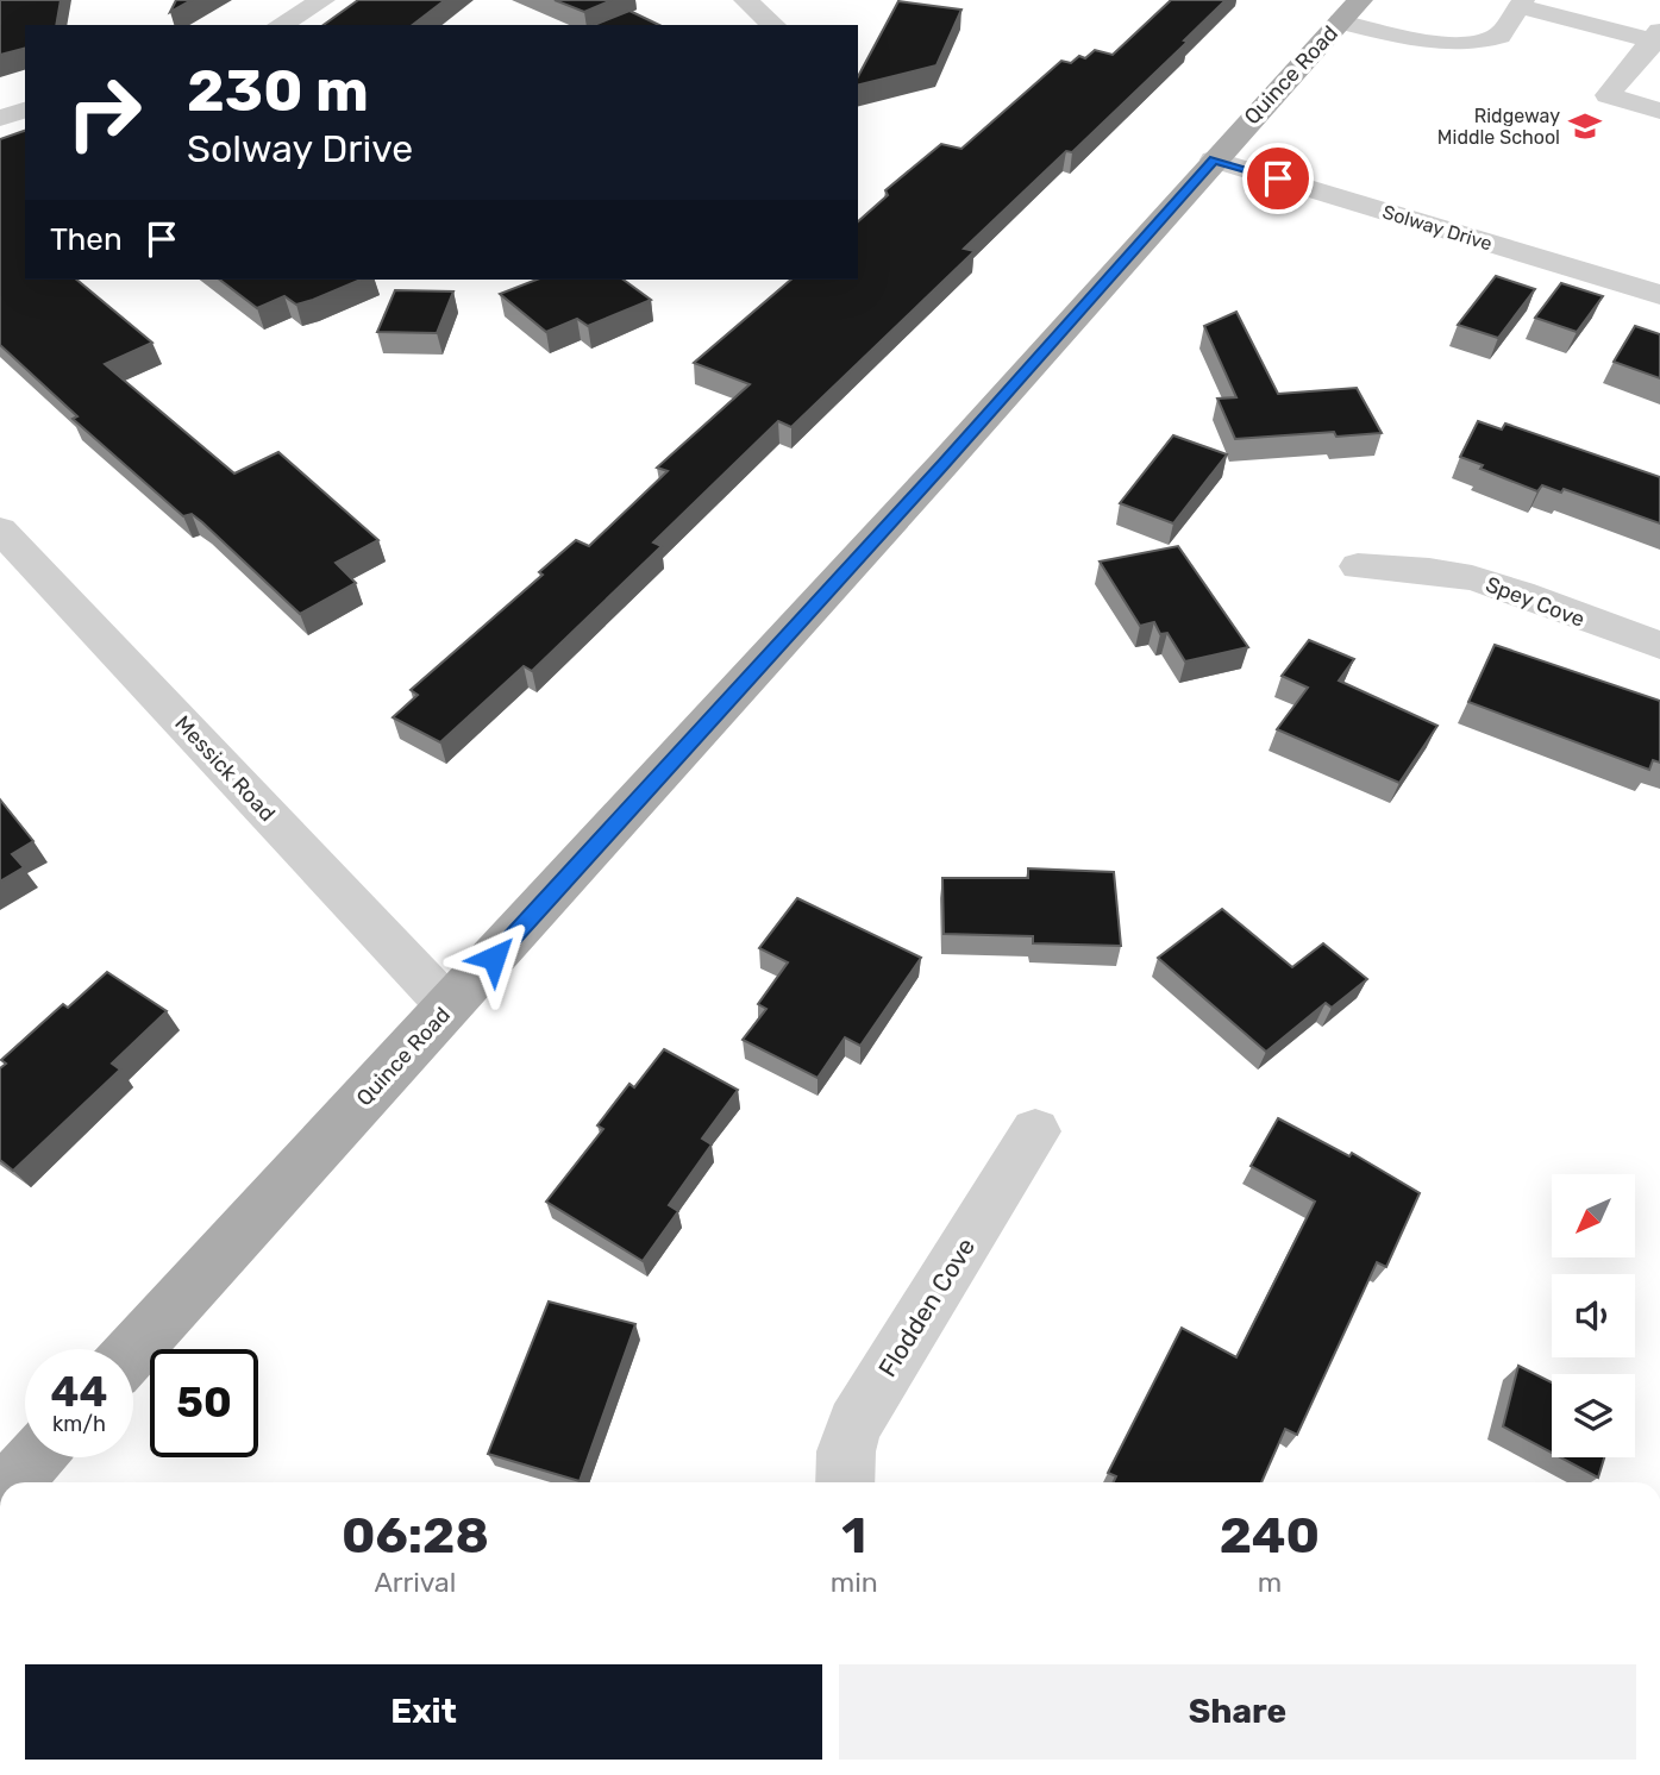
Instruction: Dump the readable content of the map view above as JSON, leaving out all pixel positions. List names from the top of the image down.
{
  "streets": {
    "main road": ["Quince Road"],
    "street": [
      "Solway Drive",
      "Spey Cove",
      "Messick Road",
      "Flodden Cove"
    ]
  },
  "crossings": [
    ["Quince Road", "Solway Drive"],
    ["Quince Road", "Messick Road"]
  ],
  "places": {
    "school or university": ["Ridgeway Middle School"]
  },
  "north": "bottom left",
  "page": {
    "turn": ["230 m", "Solway Drive"],
    "then": "Then",
    "speed": "44 km/h",
    "limit": "50",
    "eta": [
      "06:28",
      "Arrival",
      "1",
      "min",
      "240",
      "m"
    ],
    "buttons": ["Exit", "Share"]
  }
}
